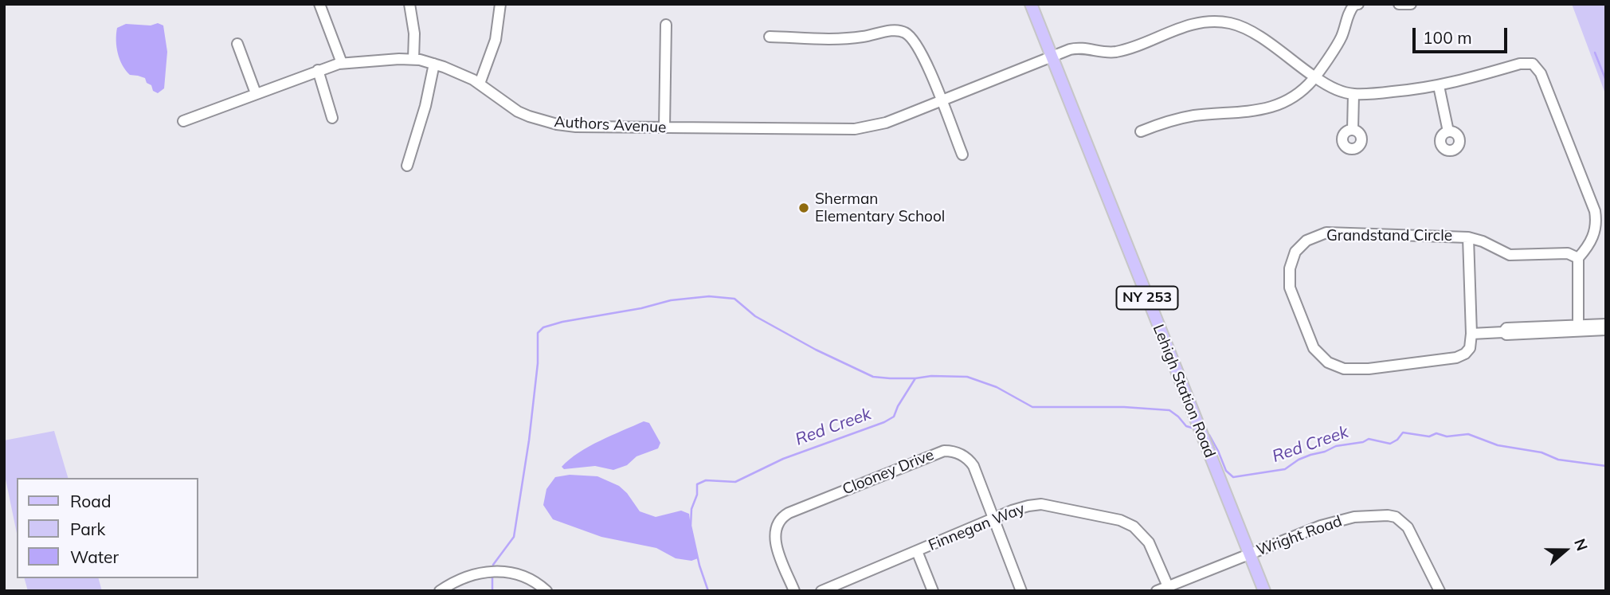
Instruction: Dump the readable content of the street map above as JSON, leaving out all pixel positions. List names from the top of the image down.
{
  "streets": {
    "main road": ["NY 253", "Lehigh Station Road"],
    "street": [
      "Authors Avenue",
      "Grandstand Circle",
      "Clooney Drive",
      "Finnegan Way",
      "Wright Road"
    ]
  },
  "crossings": [
    ["Authors Avenue", "Lehigh Station Road"],
    ["Lehigh Station Road", "Wright Road"],
    ["Clooney Drive", "Finnegan Way"],
    ["Finnegan Way", "Wright Road"]
  ],
  "water": ["Red Creek"],
  "places": ["Sherman Elementary School"],
  "legend": ["Road", "Park", "Water"],
  "scale_bar": "100 m",
  "north": "right"
}
